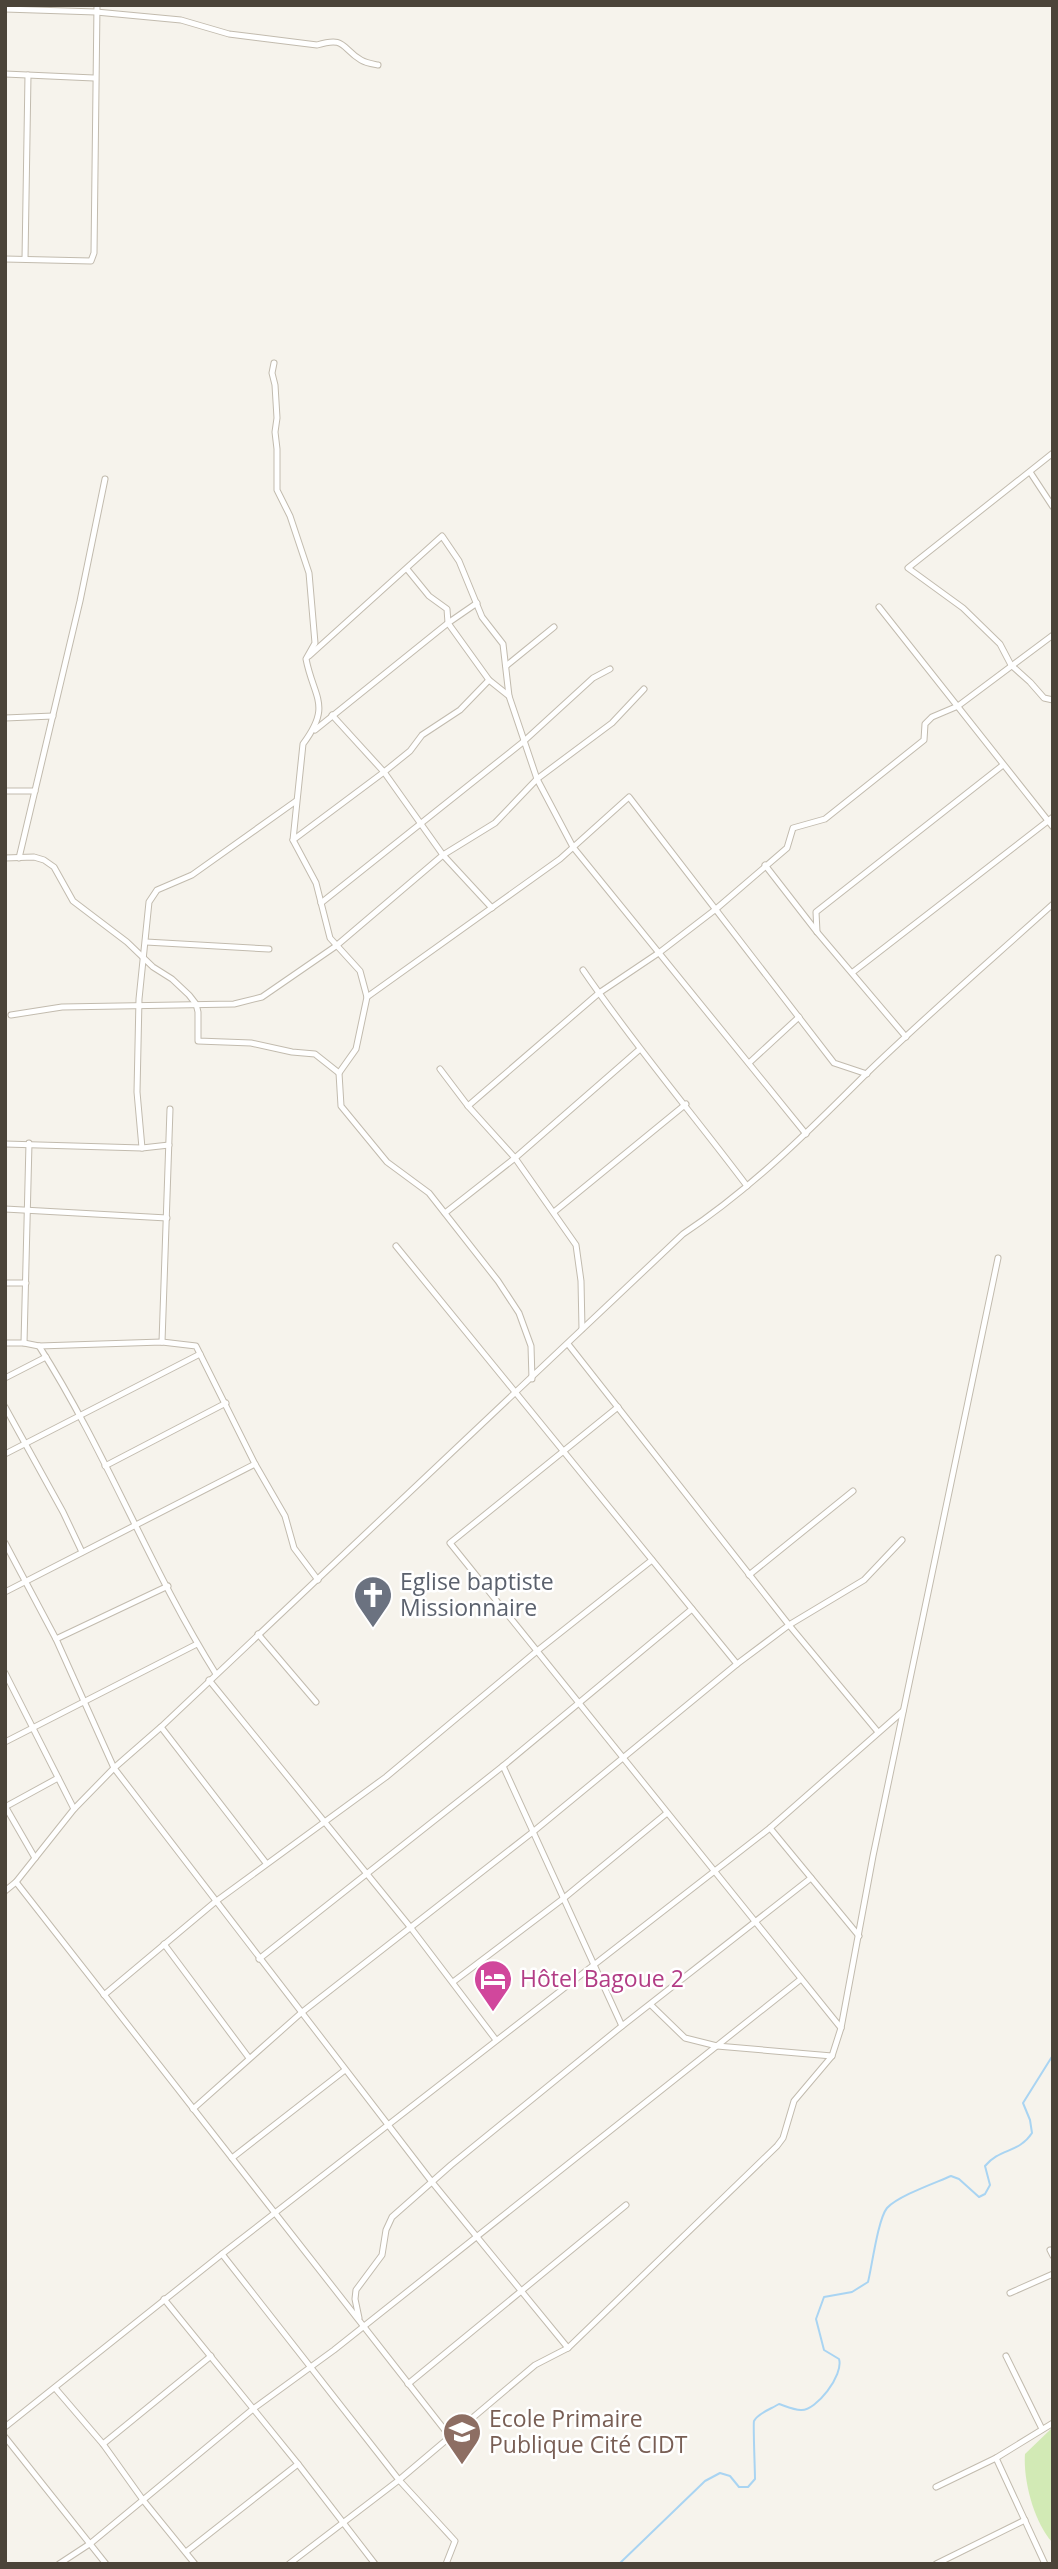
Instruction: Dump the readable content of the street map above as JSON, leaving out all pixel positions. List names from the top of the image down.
{
  "places": {
    "church": ["Eglise baptiste Missionnaire"],
    "hotel": ["Hôtel Bagoue 2"],
    "school or university": ["Ecole Primaire Publique Cité CIDT"]
  }
}
